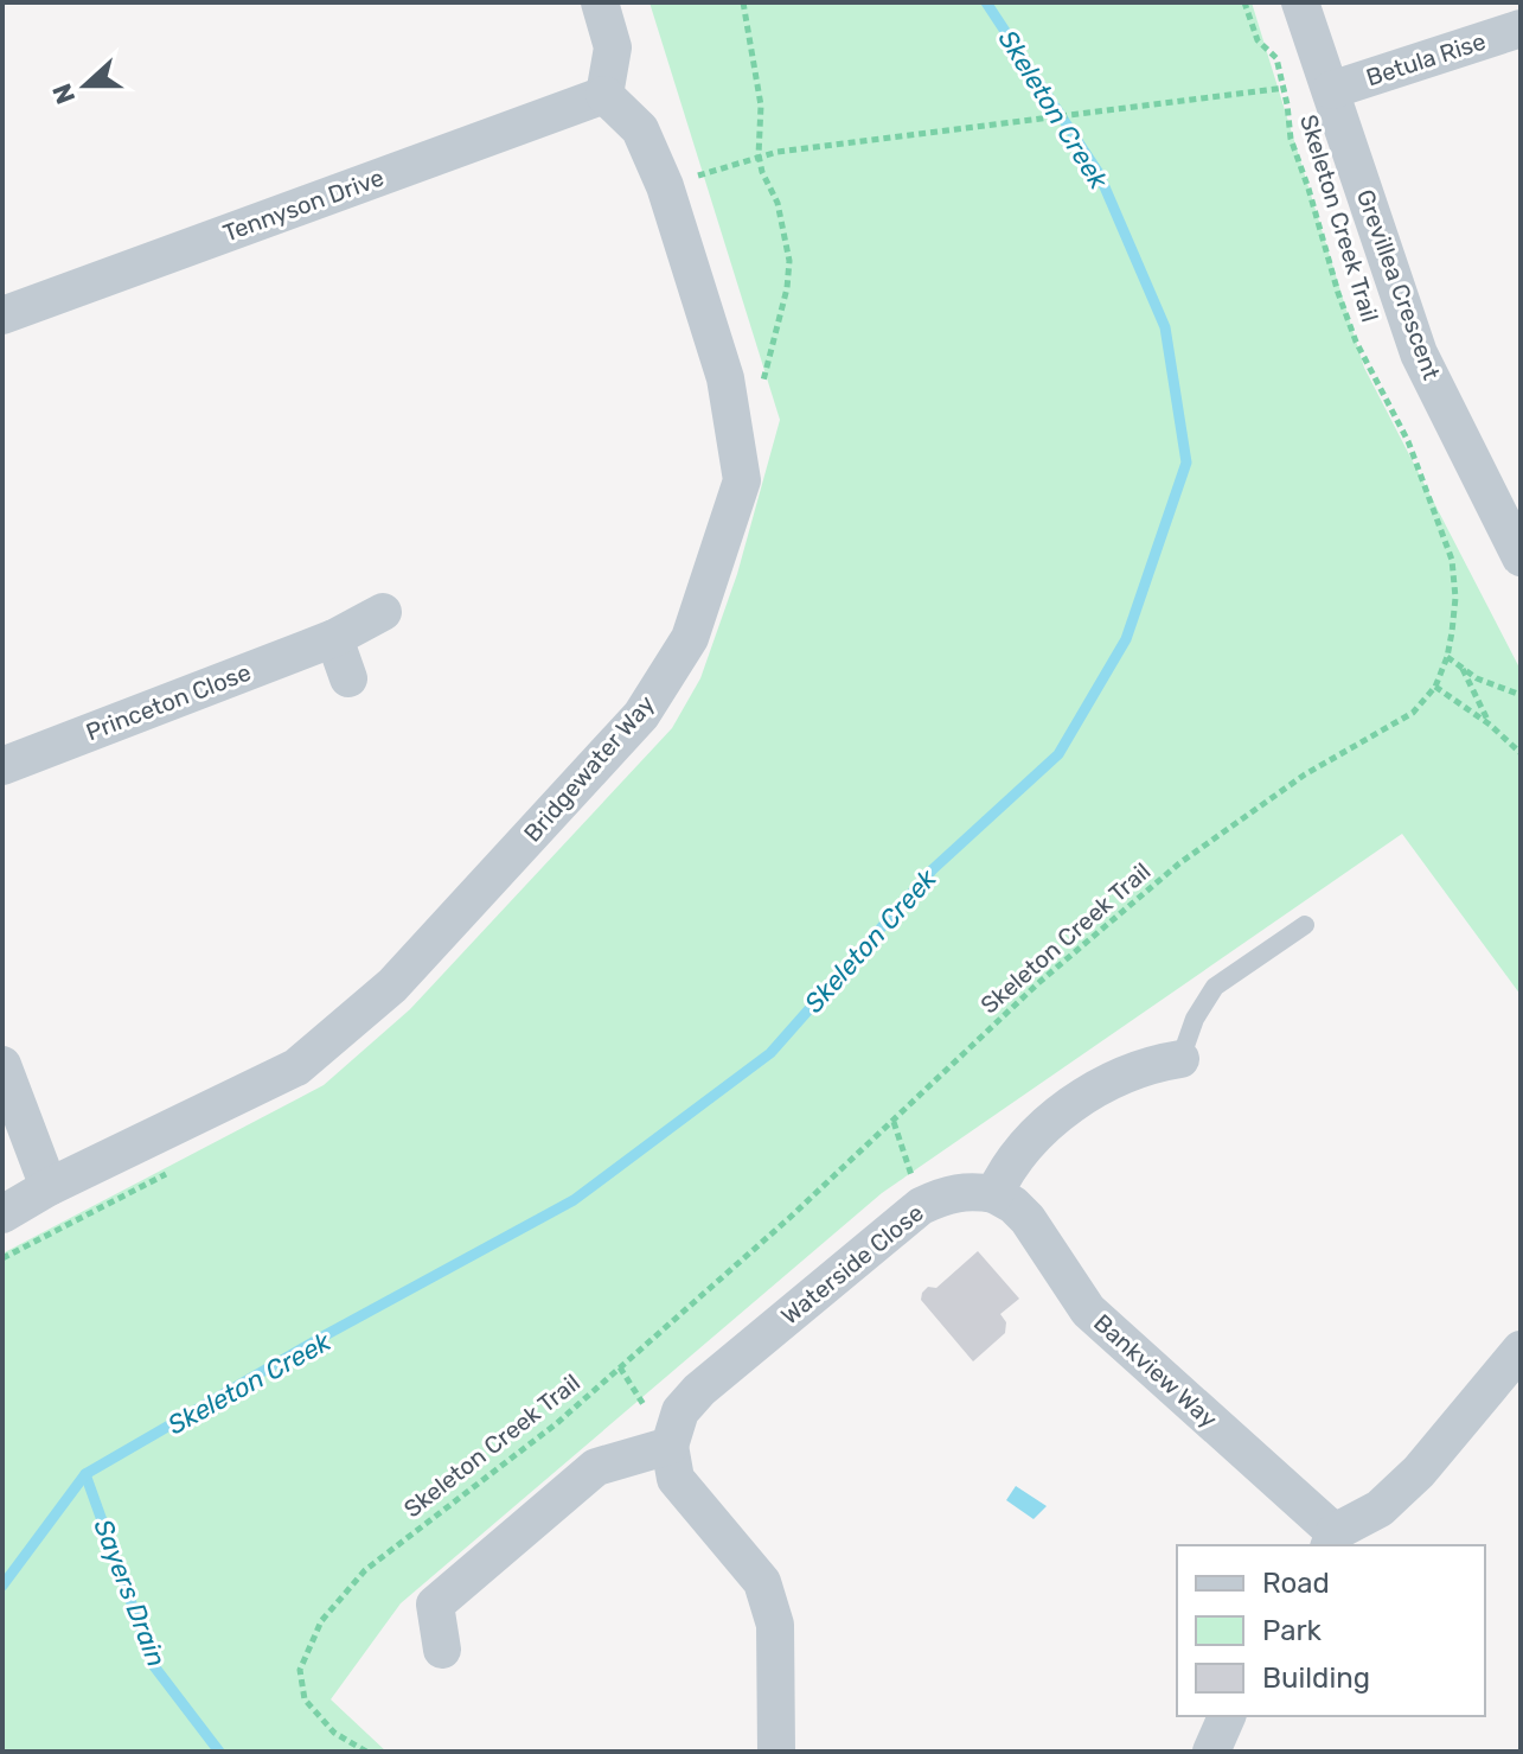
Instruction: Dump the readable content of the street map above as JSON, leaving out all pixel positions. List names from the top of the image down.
{
  "streets": {
    "street": [
      "Betula Rise",
      "Tennyson Drive",
      "Grevillea Crescent",
      "Princeton Close",
      "Bridgewater Way",
      "Waterside Close",
      "Bankview Way"
    ],
    "path": ["Skeleton Creek Trail"]
  },
  "crossings": [
    ["Betula Rise", "Grevillea Crescent"],
    ["Tennyson Drive", "Bridgewater Way"],
    ["Waterside Close", "Bankview Way"]
  ],
  "water": ["Skeleton Creek", "Sayers Drain"],
  "legend": ["Road", "Park", "Building"],
  "north": "left"
}
